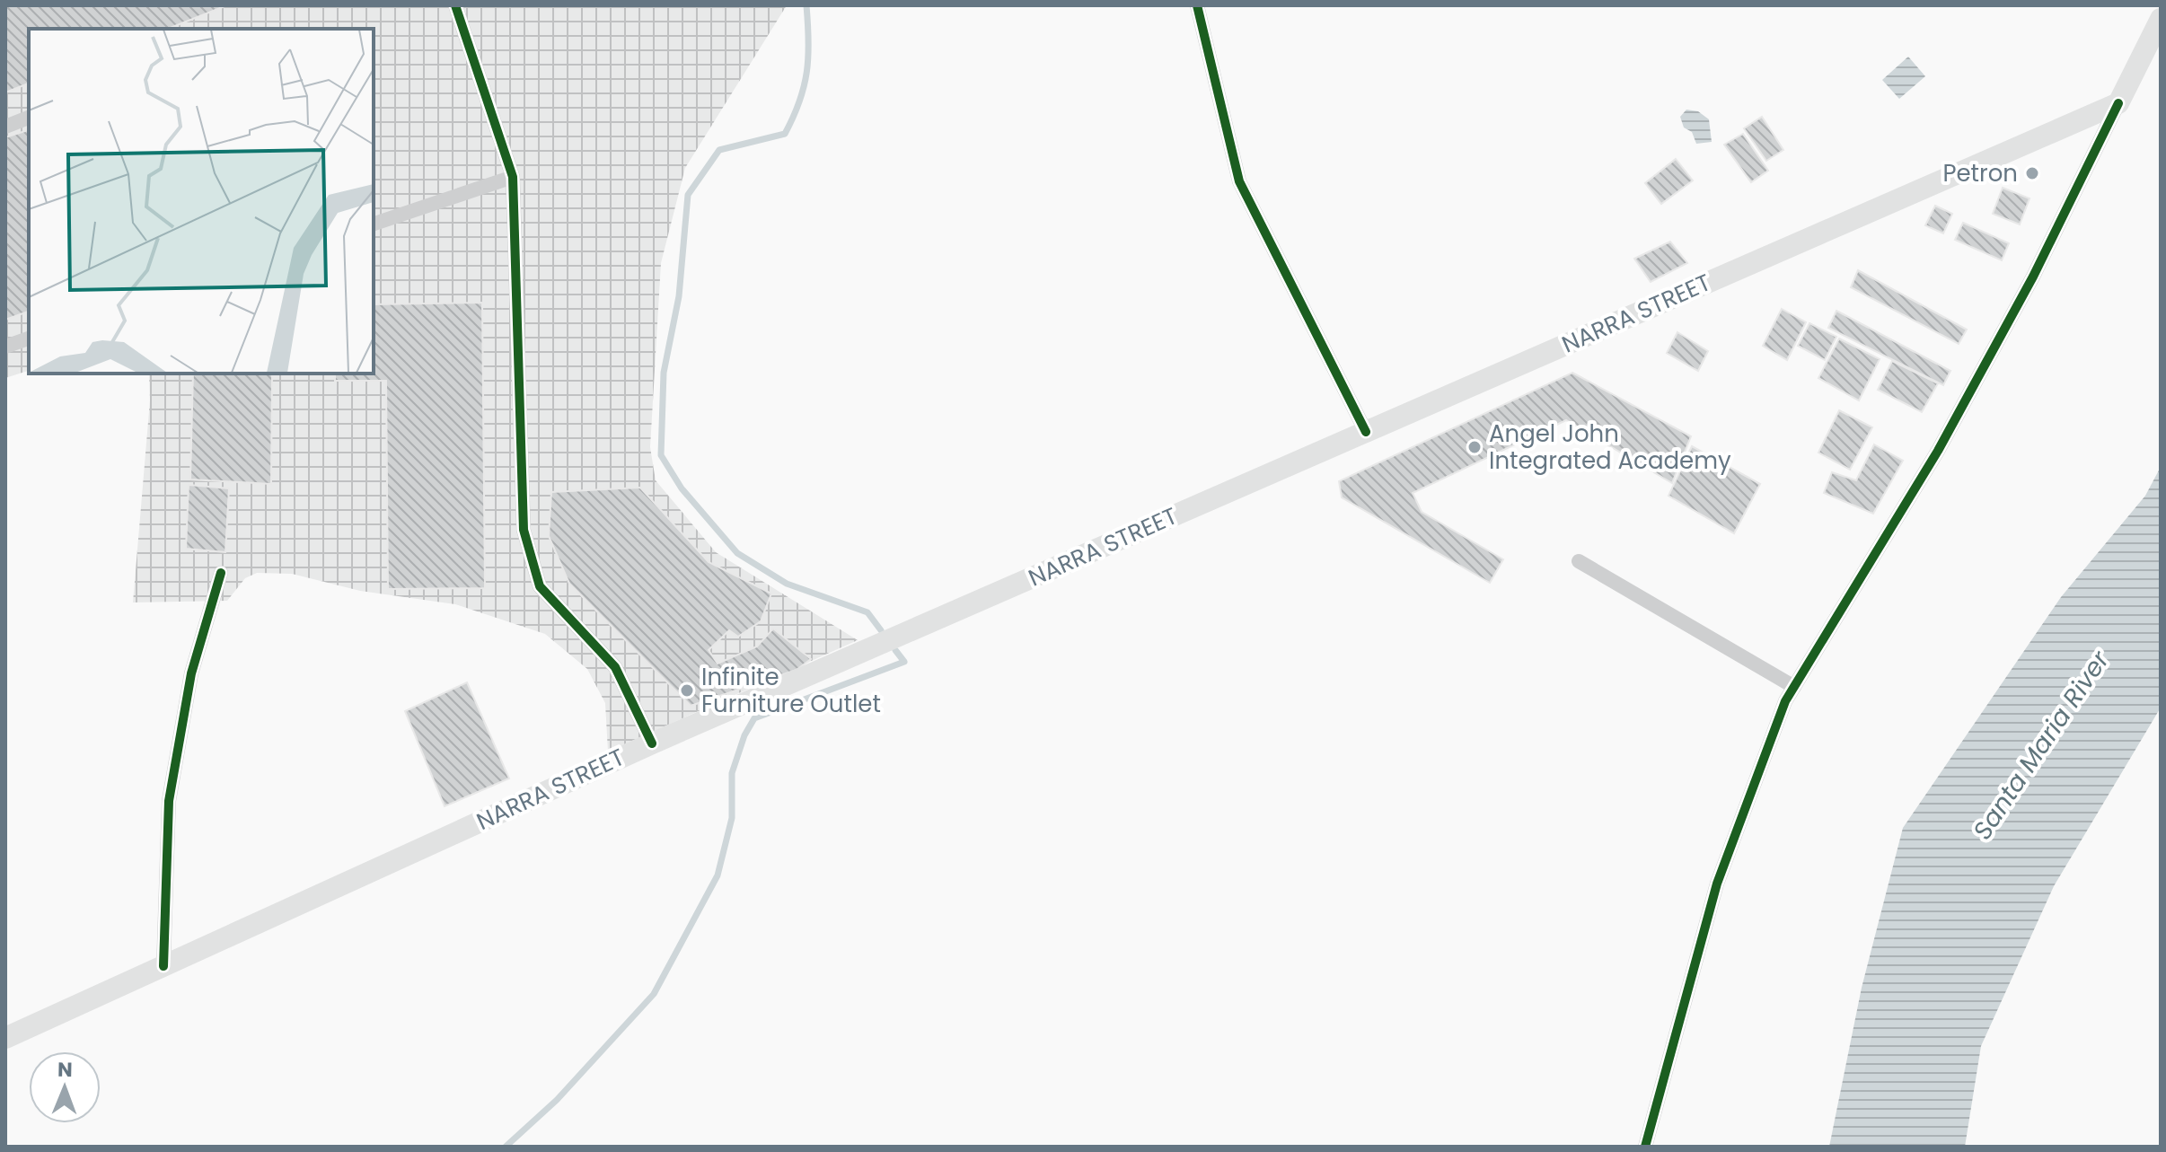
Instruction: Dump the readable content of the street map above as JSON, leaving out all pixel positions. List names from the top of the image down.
{
  "streets": {
    "main road": ["NARRA STREET"]
  },
  "water": ["Santa Maria River"],
  "places": ["Petron", "Angel John Integrated Academy", "Infinite Furniture Outlet"],
  "north": "top"
}
